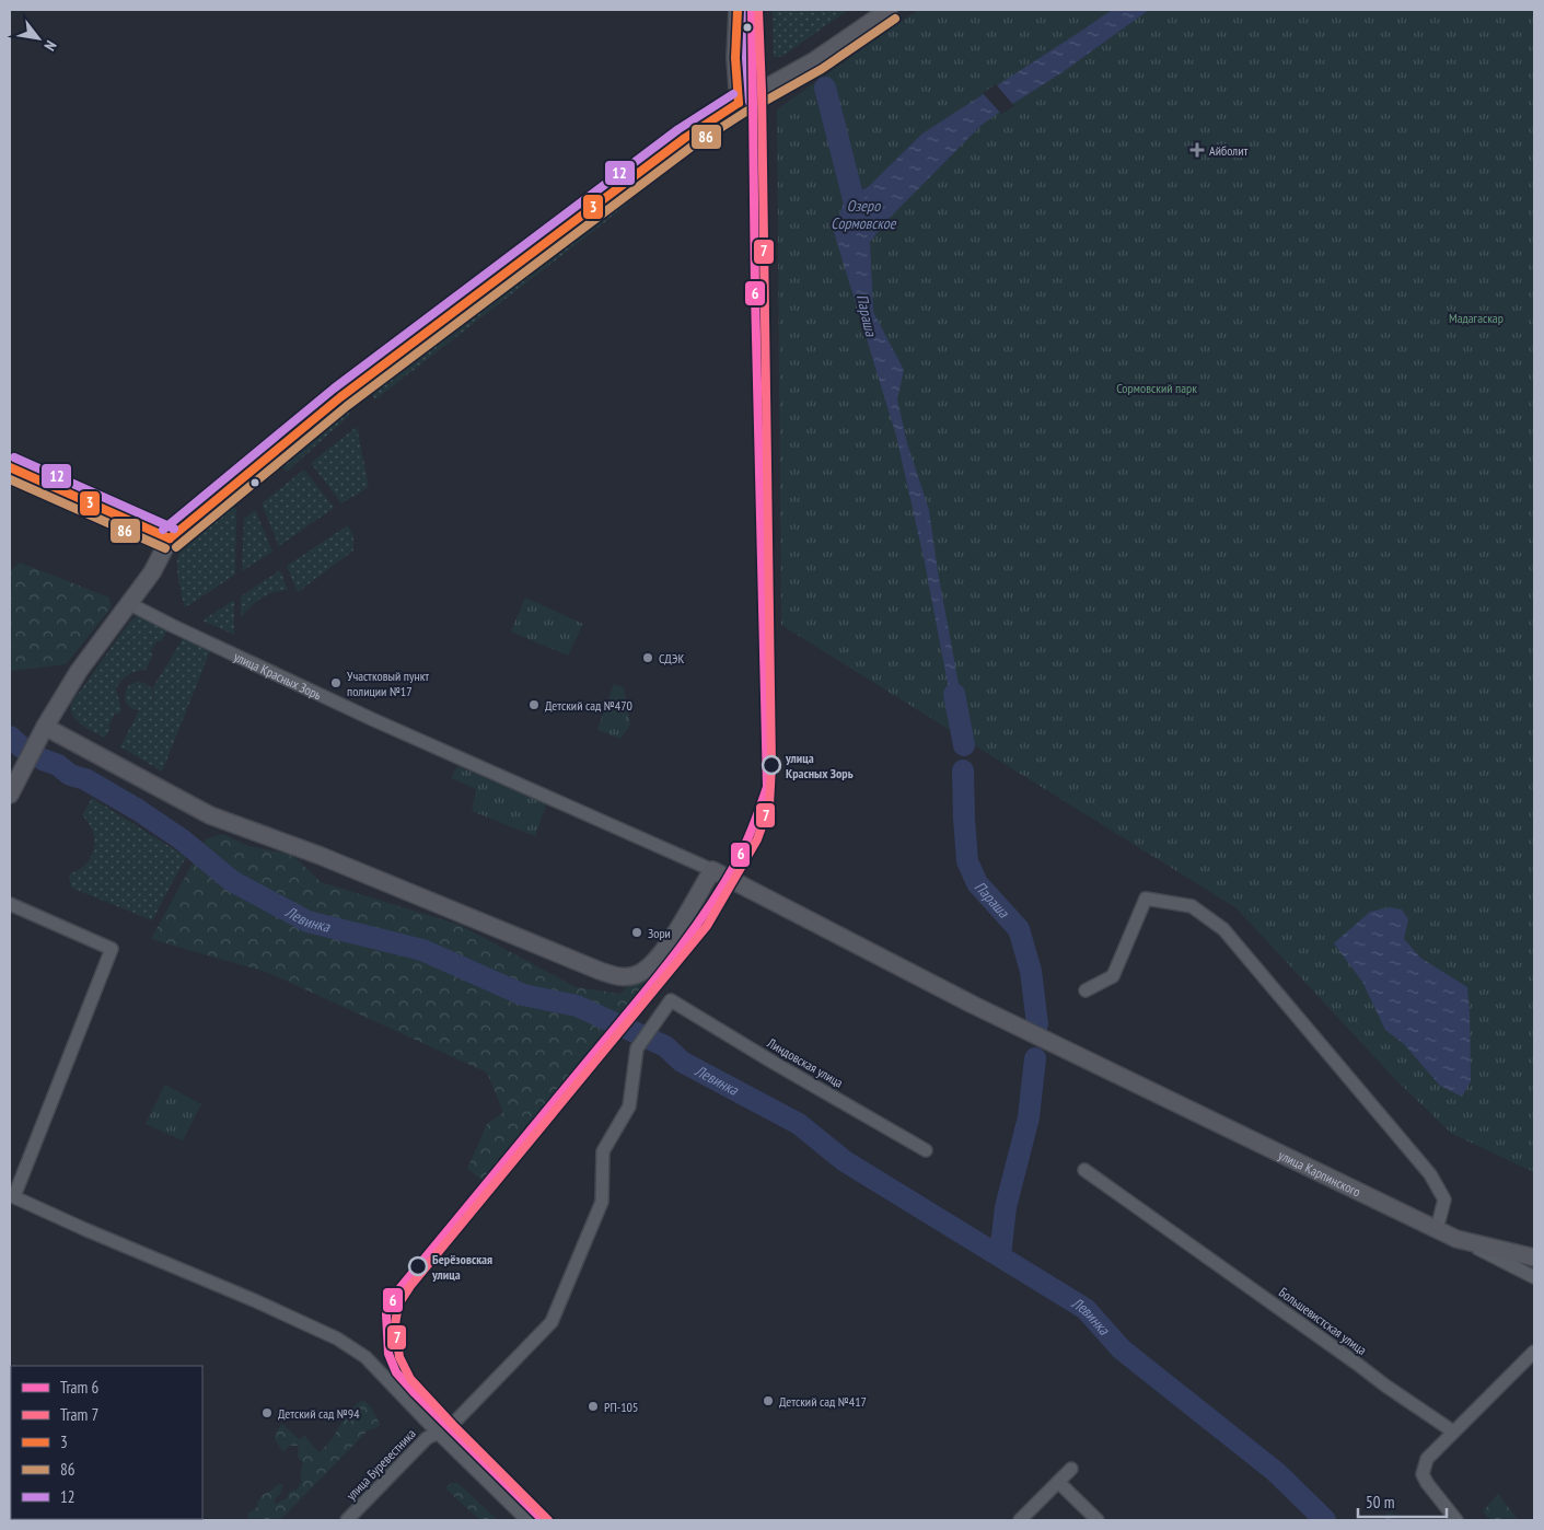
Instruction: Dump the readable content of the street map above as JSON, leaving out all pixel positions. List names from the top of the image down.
{
  "streets": {
    "street": [
      "улица Красных Зорь",
      "Линдовская улица",
      "улица Карпинского",
      "Большевистская улица",
      "улица Буревестника"
    ]
  },
  "crossings": [
    ["улица Красных Зорь", "улица Карпинского"],
    ["Линдовская улица", "улица Буревестника"]
  ],
  "water": ["Озеро Сормовское", "Параша", "Левинка"],
  "parks": ["Мадагаскар", "Сормовский парк"],
  "places": {
    "health": ["Айболит"],
    "other": [
      "СДЭК",
      "Участковый пункт полиции №17",
      "Детский сад №470",
      "улица Красных Зорь",
      "Зори",
      "Берёзовская улица",
      "Детский сад №417",
      "РП-105",
      "Детский сад №94"
    ]
  },
  "lines": [
    "tram line 6",
    "tram line 7",
    "transit line 3",
    "transit line 12",
    "transit line 86"
  ],
  "legend": [
    "Tram 6",
    "Tram 7",
    "3",
    "86",
    "12"
  ],
  "scale_bar": "50 m",
  "north": "bottom right"
}
